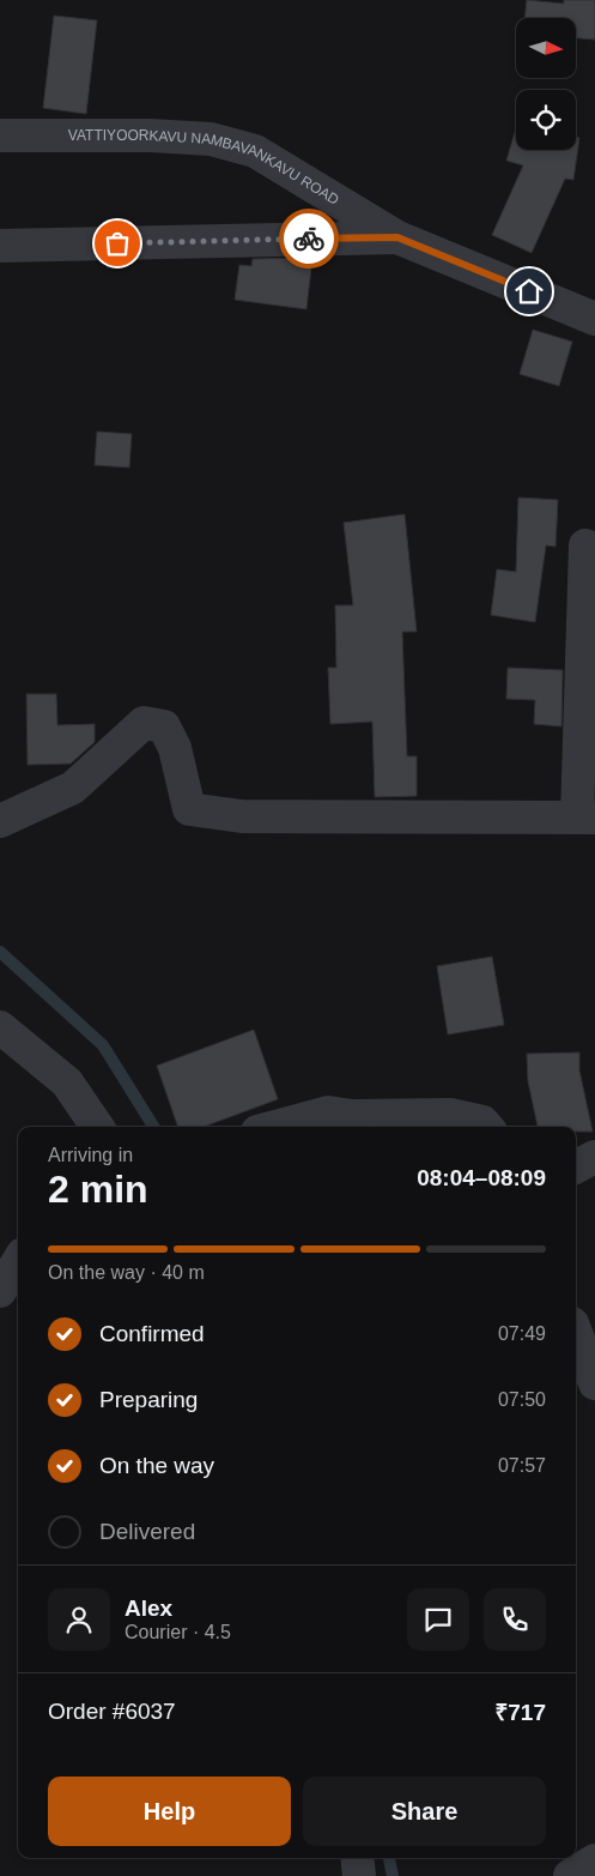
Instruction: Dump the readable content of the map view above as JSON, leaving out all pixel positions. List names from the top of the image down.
{
  "streets": {
    "street": ["VATTIYOORKAVU NAMBAVANKAVU ROAD"]
  },
  "north": "right",
  "page": {
    "heading": ["2 min", "Arriving in", "08:04–08:09"],
    "panel": [
      "Alex",
      "Courier · 4.5",
      "Order #6037",
      "₹717"
    ],
    "bar": "On the way · 40 m",
    "list": [
      ["Confirmed", "07:49"],
      ["Preparing", "07:50"],
      ["On the way", "07:57"],
      "Delivered"
    ],
    "buttons": ["Help", "Share"]
  }
}
